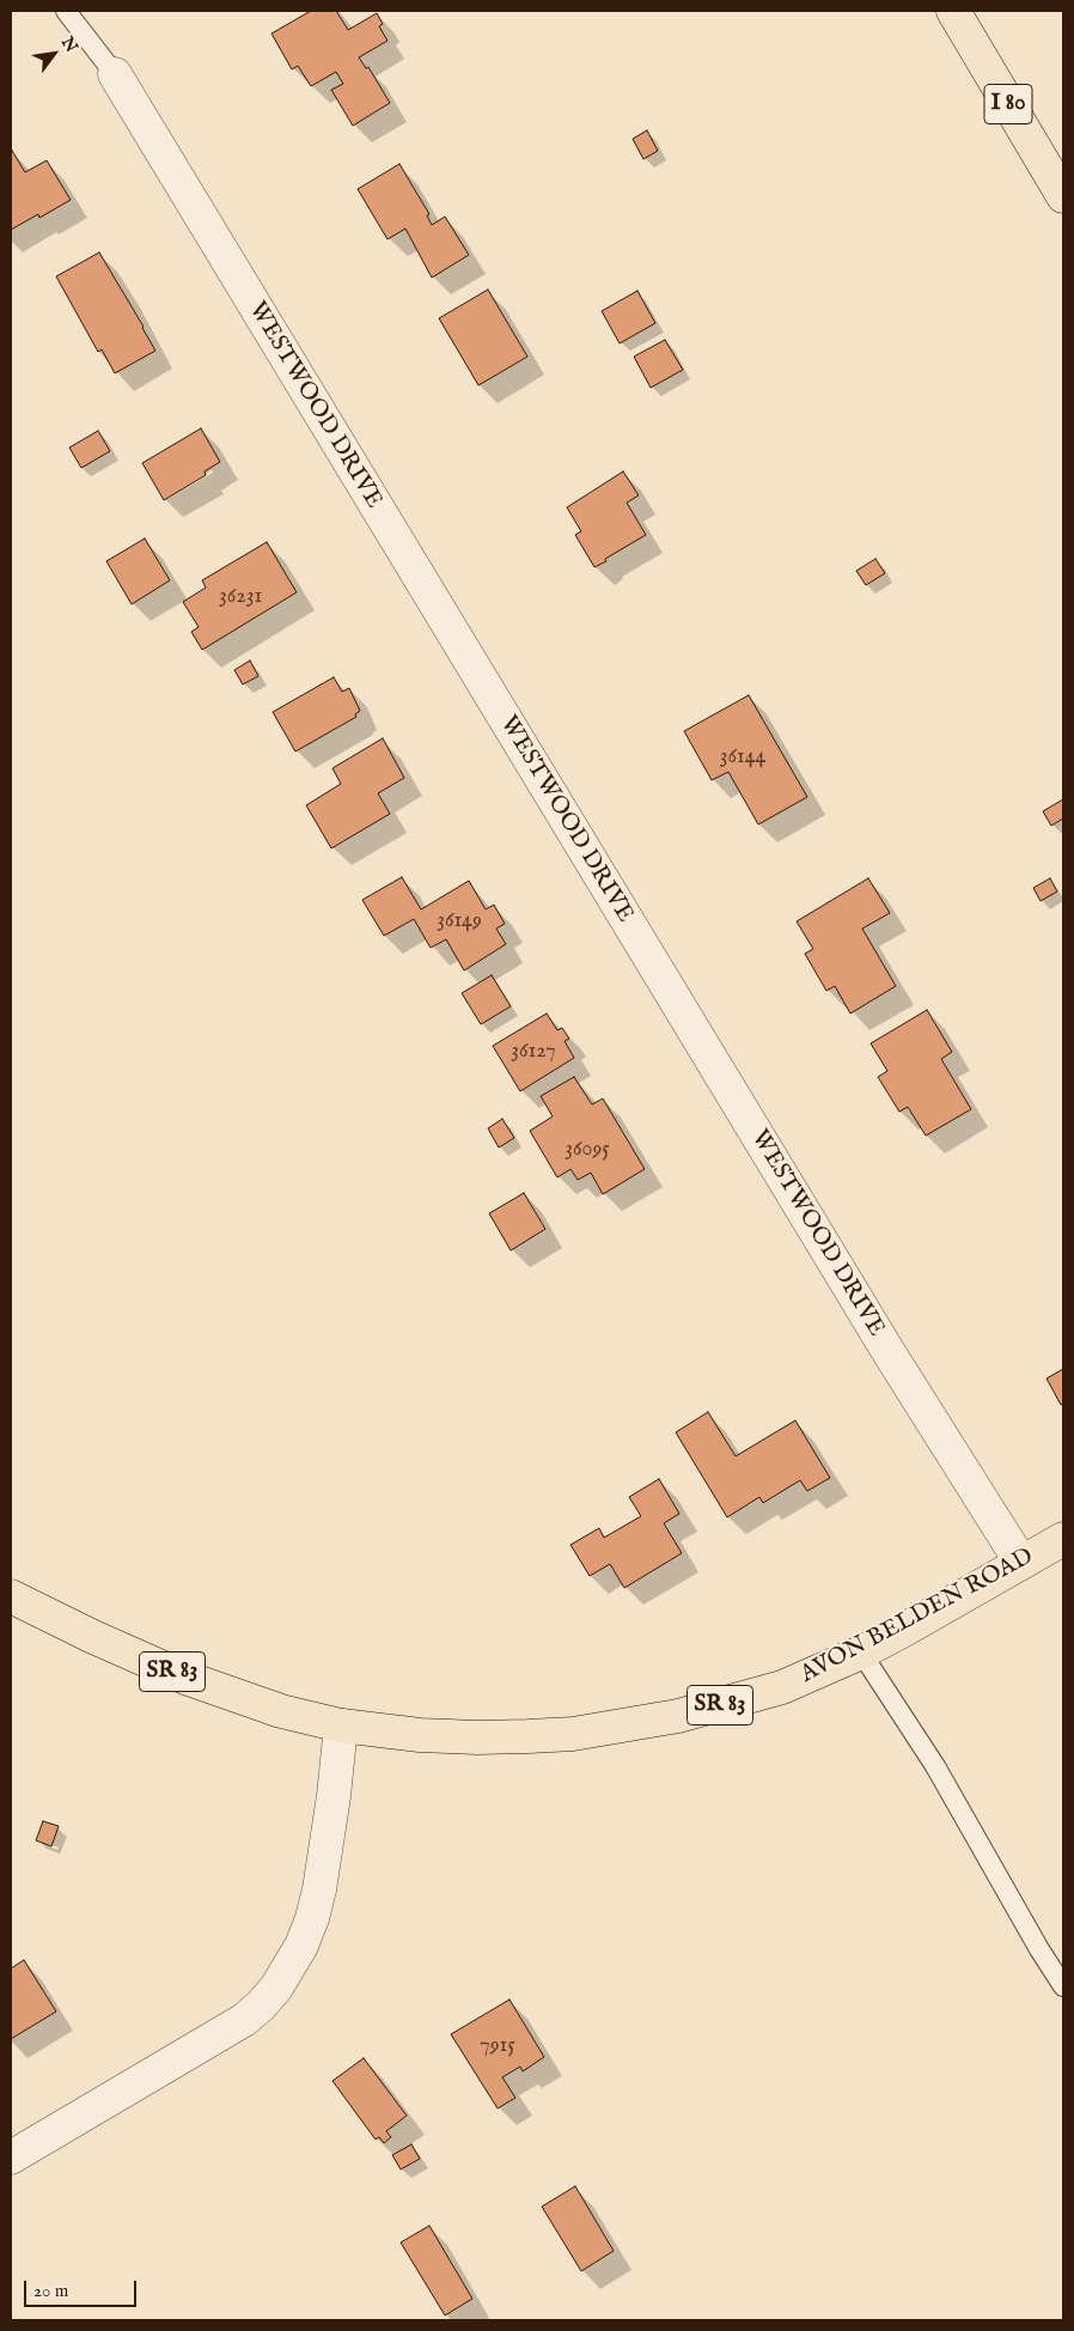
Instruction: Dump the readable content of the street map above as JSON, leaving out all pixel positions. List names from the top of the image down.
{
  "streets": {
    "main road": ["I 80", "AVON BELDEN ROAD", "SR 83"],
    "street": ["WESTWOOD DRIVE"]
  },
  "crossings": [
    ["WESTWOOD DRIVE", "AVON BELDEN ROAD"]
  ],
  "house_numbers": [
    "36231",
    "36144",
    "36149",
    "36127",
    "36095",
    "7915"
  ],
  "scale_bar": "20 m",
  "north": "top right"
}
